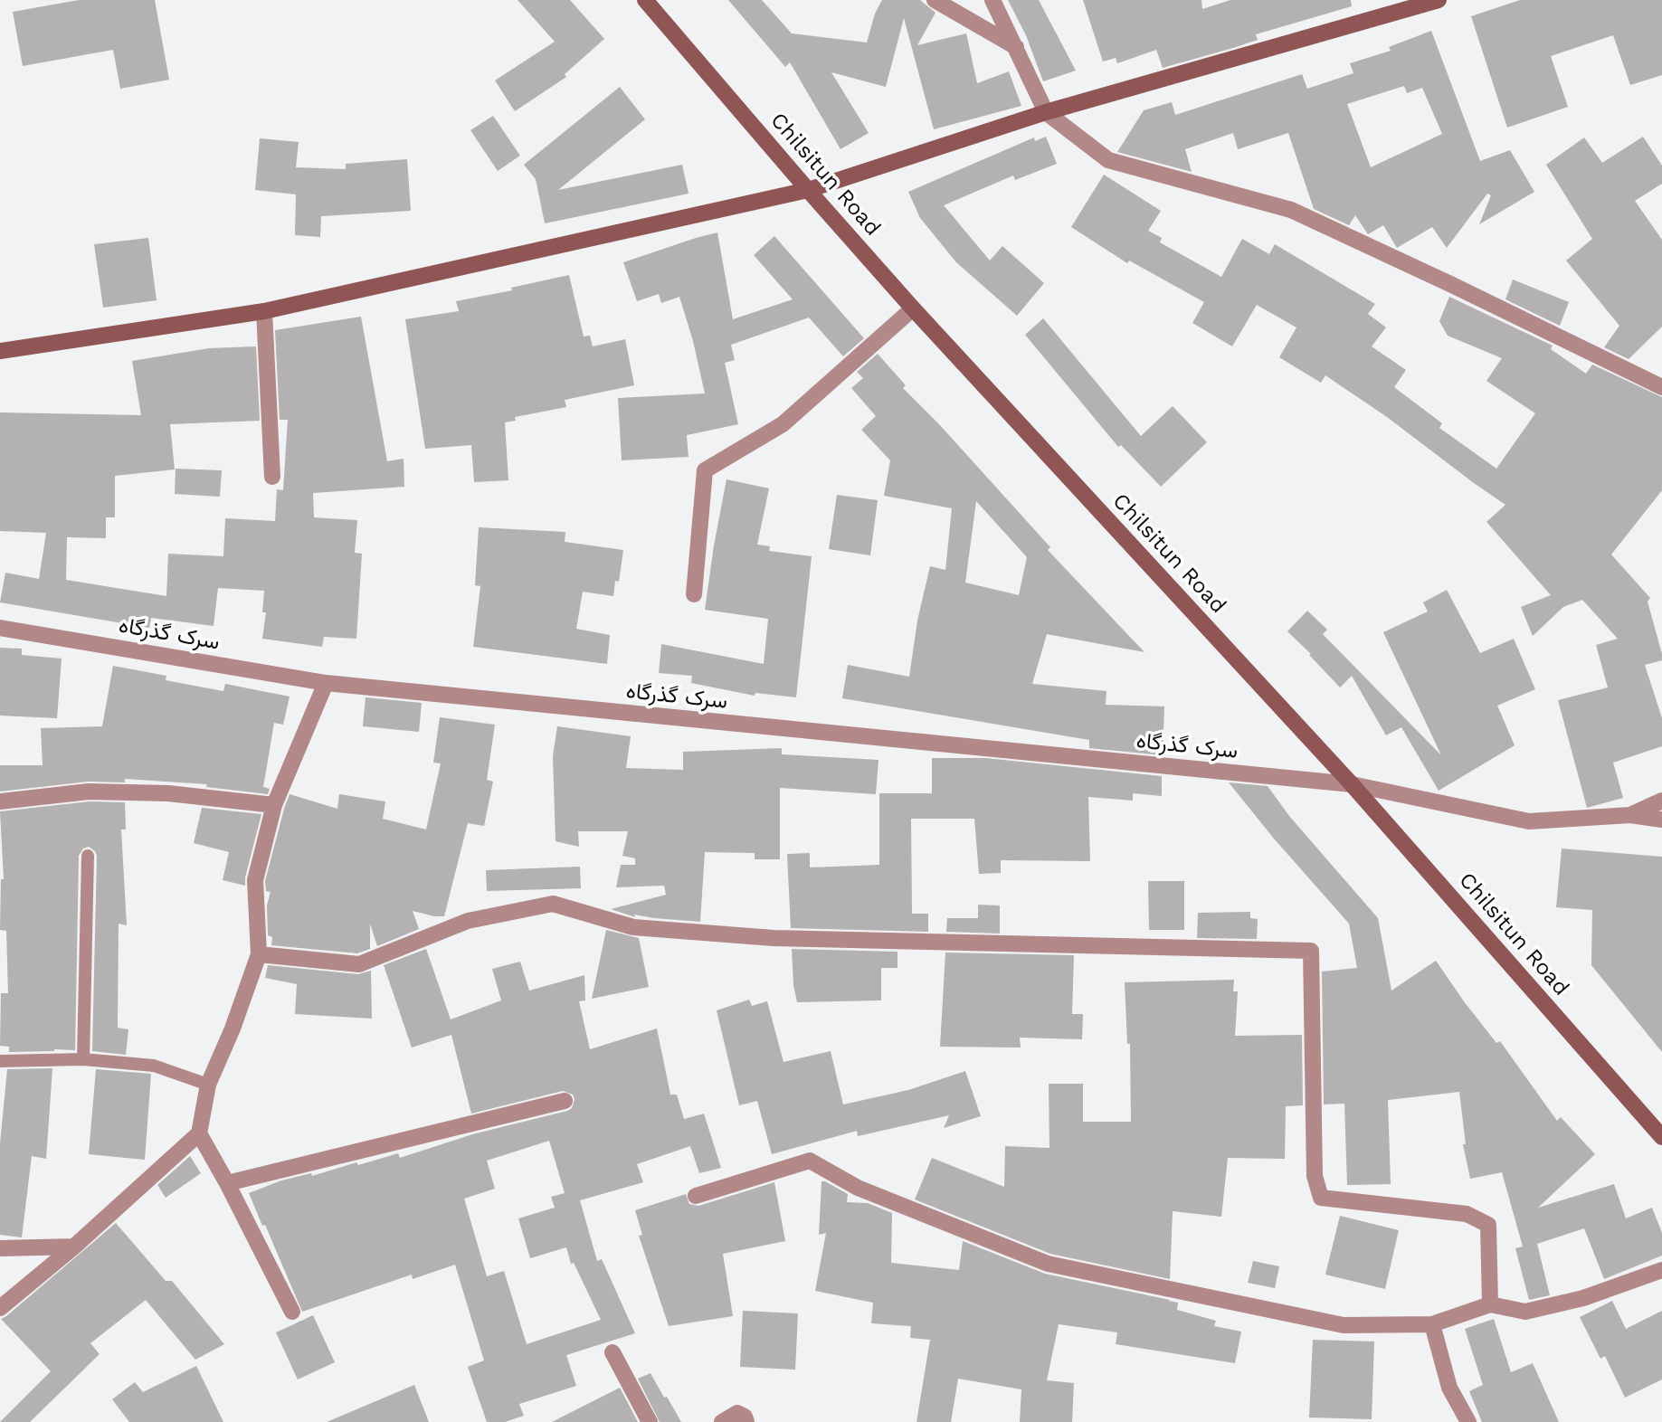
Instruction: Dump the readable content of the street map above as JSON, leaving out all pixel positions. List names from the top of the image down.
{
  "streets": {
    "main road": ["Chilsitun Road"],
    "street": ["سرک گذرگاه"]
  },
  "crossings": [
    ["Chilsitun Road", "سرک گذرگاه"]
  ]
}
